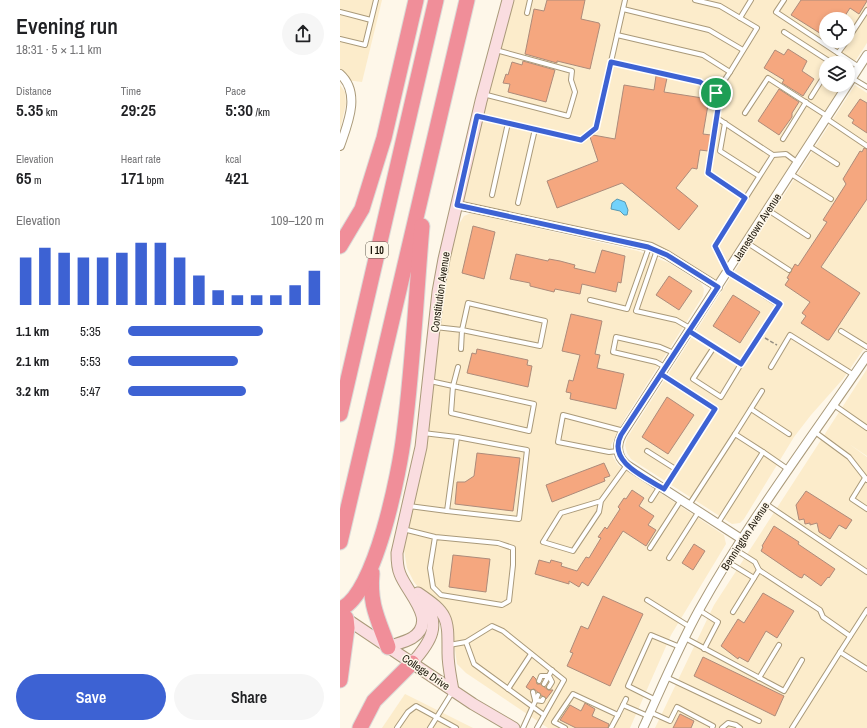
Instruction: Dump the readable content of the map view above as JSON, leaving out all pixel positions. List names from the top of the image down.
{
  "streets": {
    "highway": ["I 10"],
    "street": [
      "Jamestown Avenue",
      "Constitution Avenue",
      "Bennington Avenue",
      "College Drive"
    ]
  },
  "crossings": [
    ["Constitution Avenue", "College Drive"]
  ],
  "page": {
    "heading": ["Evening run", "18:31 · 5 × 1.1 km"],
    "stats": [
      ["Distance", "5.35 km"],
      ["Time", "29:25"],
      ["Pace", "5:30 /km"],
      ["Elevation", "65 m"],
      ["Heart rate", "171 bpm"],
      ["kcal", "421"]
    ],
    "chart": ["Elevation", "109–120 m"],
    "list": [
      {
        "name": "1.1 km",
        "note": "5:35"
      },
      {
        "name": "2.1 km",
        "note": "5:53"
      },
      {
        "name": "3.2 km",
        "note": "5:47"
      }
    ],
    "buttons": ["Save", "Share"]
  }
}
